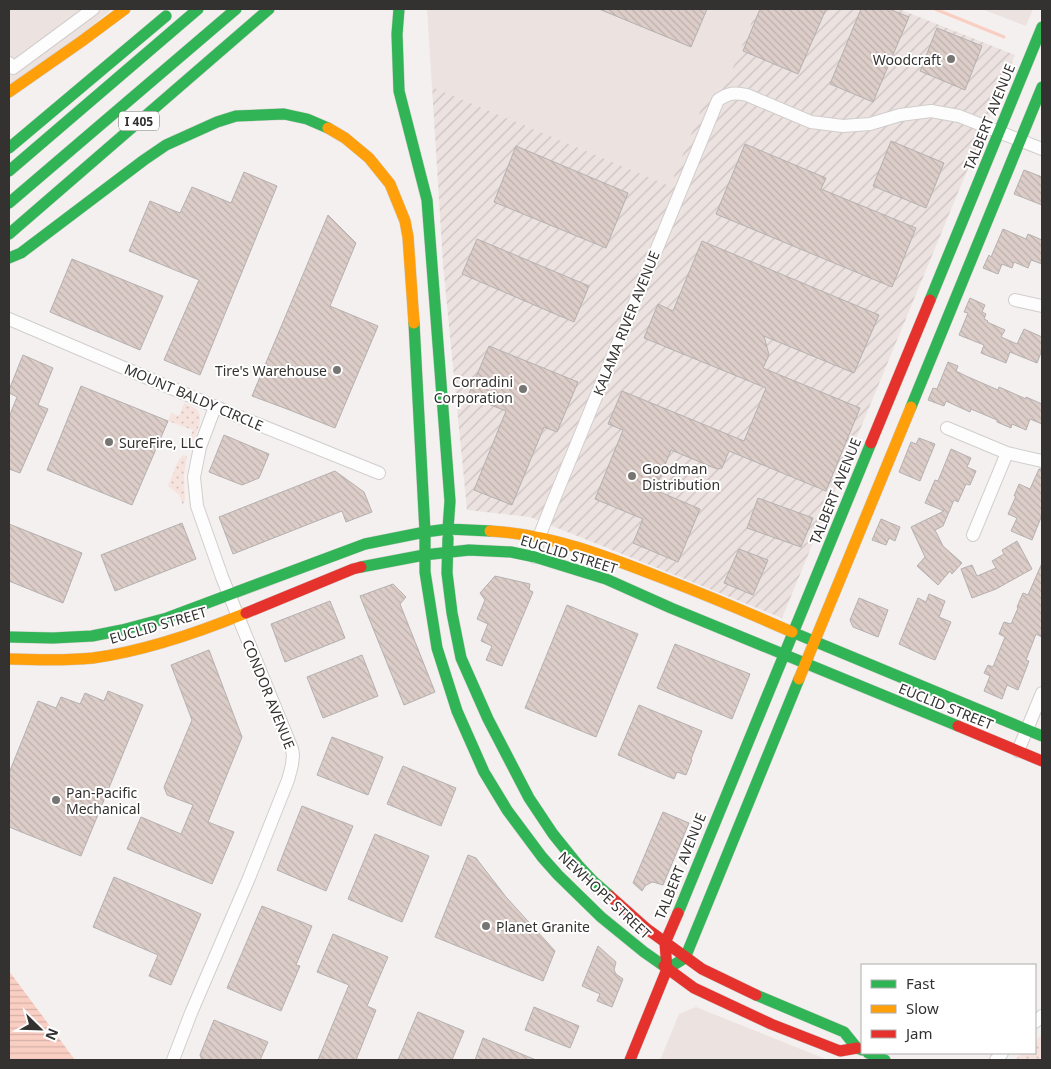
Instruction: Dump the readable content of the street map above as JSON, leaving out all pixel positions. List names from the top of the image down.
{
  "streets": {
    "main road": [
      "TALBERT AVENUE",
      "I 405",
      "EUCLID STREET",
      "NEWHOPE STREET"
    ],
    "street": ["KALAMA RIVER AVENUE", "MOUNT BALDY CIRCLE", "CONDOR AVENUE"]
  },
  "crossings": [
    ["TALBERT AVENUE", "KALAMA RIVER AVENUE"],
    ["TALBERT AVENUE", "EUCLID STREET"],
    ["TALBERT AVENUE", "NEWHOPE STREET"],
    ["KALAMA RIVER AVENUE", "EUCLID STREET"],
    ["MOUNT BALDY CIRCLE", "CONDOR AVENUE"],
    ["EUCLID STREET", "CONDOR AVENUE"],
    ["EUCLID STREET", "NEWHOPE STREET"]
  ],
  "places": [
    "Woodcraft",
    "Tire's Warehouse",
    "Corradini Corporation",
    "SureFire, LLC",
    "Goodman Distribution",
    "Pan-Pacific Mechanical",
    "Planet Granite"
  ],
  "legend": ["Fast", "Slow", "Jam"],
  "north": "bottom right"
}
